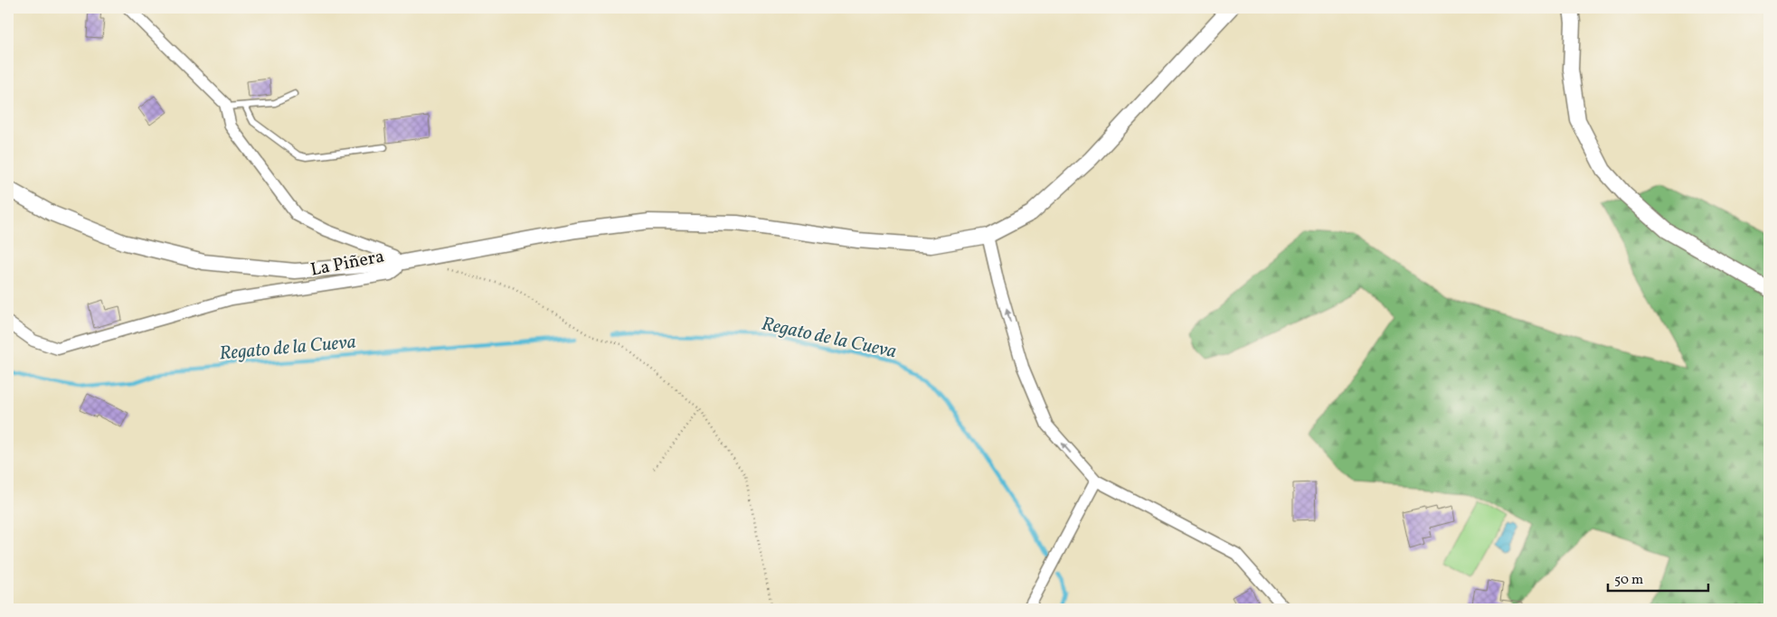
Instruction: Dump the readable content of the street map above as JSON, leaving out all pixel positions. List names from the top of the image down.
{
  "streets": {
    "street": ["La Piñera"]
  },
  "water": ["Regato de la Cueva"],
  "scale_bar": "50 m"
}
